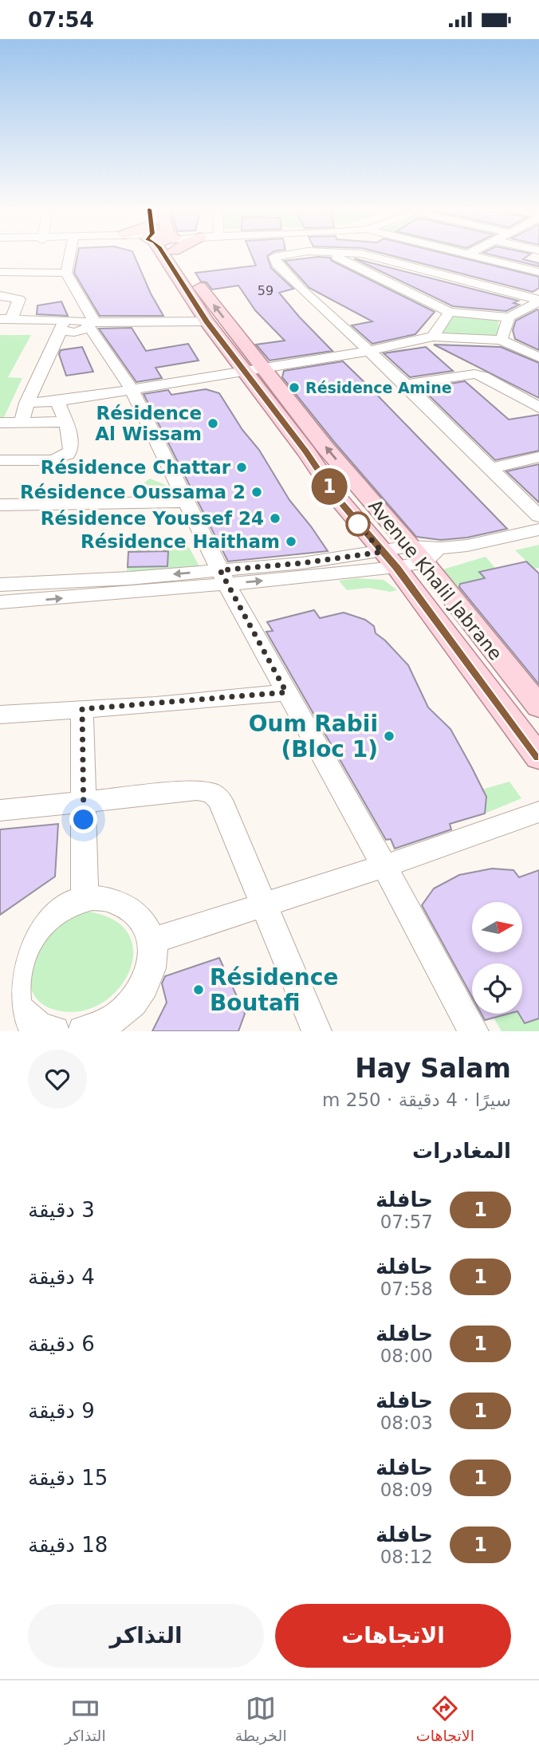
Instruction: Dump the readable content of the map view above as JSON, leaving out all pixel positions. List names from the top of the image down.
{
  "streets": {
    "main road": ["Avenue Khalil Jabrane"]
  },
  "places": [
    "Résidence Amine",
    "Résidence Al Wissam",
    "Résidence Chattar",
    "Résidence Oussama 2",
    "Résidence Youssef 24",
    "Résidence Haitham",
    "Oum Rabii (Bloc 1)",
    "Résidence Boutafi"
  ],
  "lines": ["bus line 1"],
  "house_numbers": ["59"],
  "north": "right",
  "page": {
    "status": "07:54",
    "on_map": "1",
    "heading": [
      ["Hay Salam", "سيرًا · 4 دقيقة · 250 m"],
      "المغادرات"
    ],
    "list": [
      {
        "mark": "1",
        "name": "حافلة",
        "note": "07:57",
        "value": "3 دقيقة"
      },
      {
        "mark": "1",
        "name": "حافلة",
        "note": "07:58",
        "value": "4 دقيقة"
      },
      {
        "mark": "1",
        "name": "حافلة",
        "note": "08:00",
        "value": "6 دقيقة"
      },
      {
        "mark": "1",
        "name": "حافلة",
        "note": "08:03",
        "value": "9 دقيقة"
      },
      {
        "mark": "1",
        "name": "حافلة",
        "note": "08:09",
        "value": "15 دقيقة"
      },
      {
        "mark": "1",
        "name": "حافلة",
        "note": "08:12",
        "value": "18 دقيقة"
      }
    ],
    "buttons": ["الاتجاهات", "التذاكر"],
    "tabs": ["الاتجاهات", "الخريطة", "التذاكر"]
  }
}
